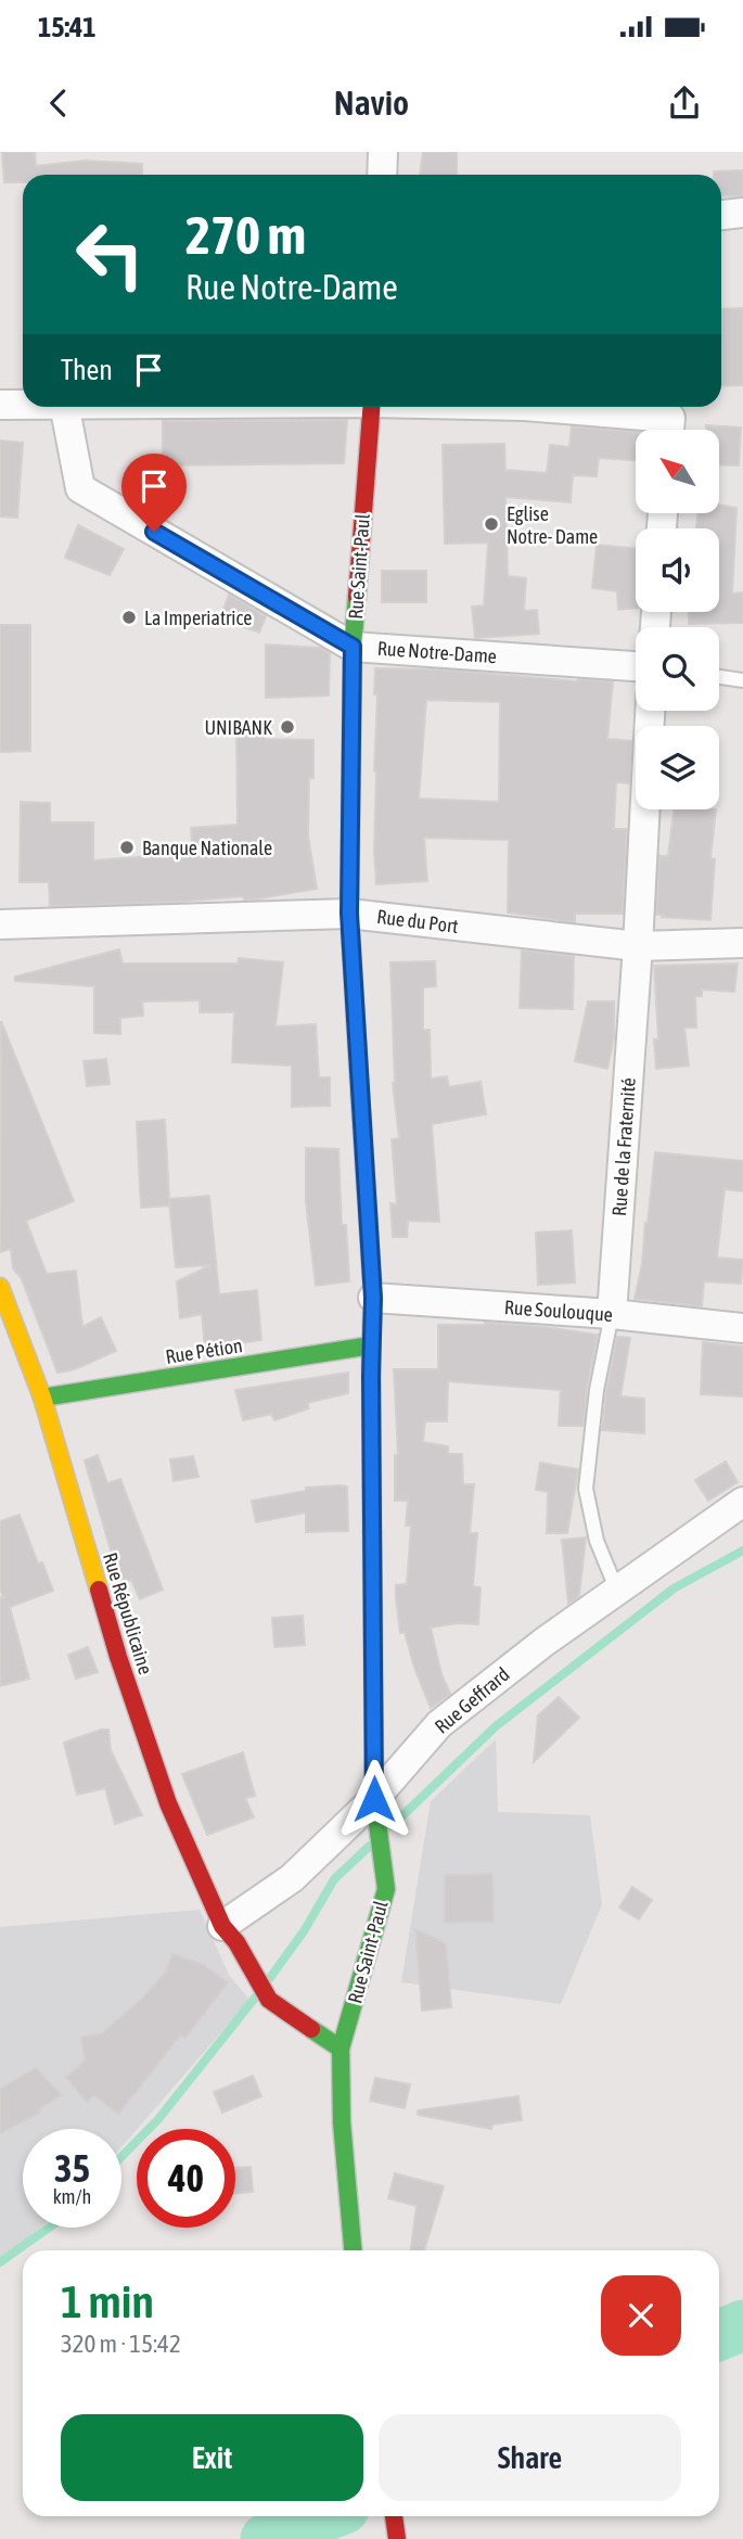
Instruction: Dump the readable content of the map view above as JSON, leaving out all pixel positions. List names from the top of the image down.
{
  "streets": {
    "street": [
      "Rue Saint-Paul",
      "Rue Notre-Dame",
      "Rue du Port",
      "Rue de la Fraternité",
      "Rue Soulouque",
      "Rue Pétion",
      "Rue Républicaine",
      "Rue Geffrard"
    ]
  },
  "crossings": [
    ["Rue Saint-Paul", "Rue Notre-Dame"],
    ["Rue Saint-Paul", "Rue du Port"],
    ["Rue Saint-Paul", "Rue Soulouque"],
    ["Rue Saint-Paul", "Rue Pétion"],
    ["Rue Saint-Paul", "Rue Républicaine"],
    ["Rue Saint-Paul", "Rue Geffrard"],
    ["Rue du Port", "Rue de la Fraternité"],
    ["Rue de la Fraternité", "Rue Soulouque"],
    ["Rue de la Fraternité", "Rue Geffrard"],
    ["Rue Pétion", "Rue Républicaine"],
    ["Rue Républicaine", "Rue Geffrard"]
  ],
  "places": [
    "Eglise Notre- Dame",
    "La Imperiatrice",
    "UNIBANK",
    "Banque Nationale"
  ],
  "north": "top left",
  "page": {
    "status": "15:41",
    "header": "Navio",
    "turn": ["270 m", "Rue Notre-Dame"],
    "then": "Then",
    "speed": "35 km/h",
    "limit": "40",
    "heading": ["1 min", "320 m · 15:42"],
    "buttons": ["Exit", "Share"]
  }
}
